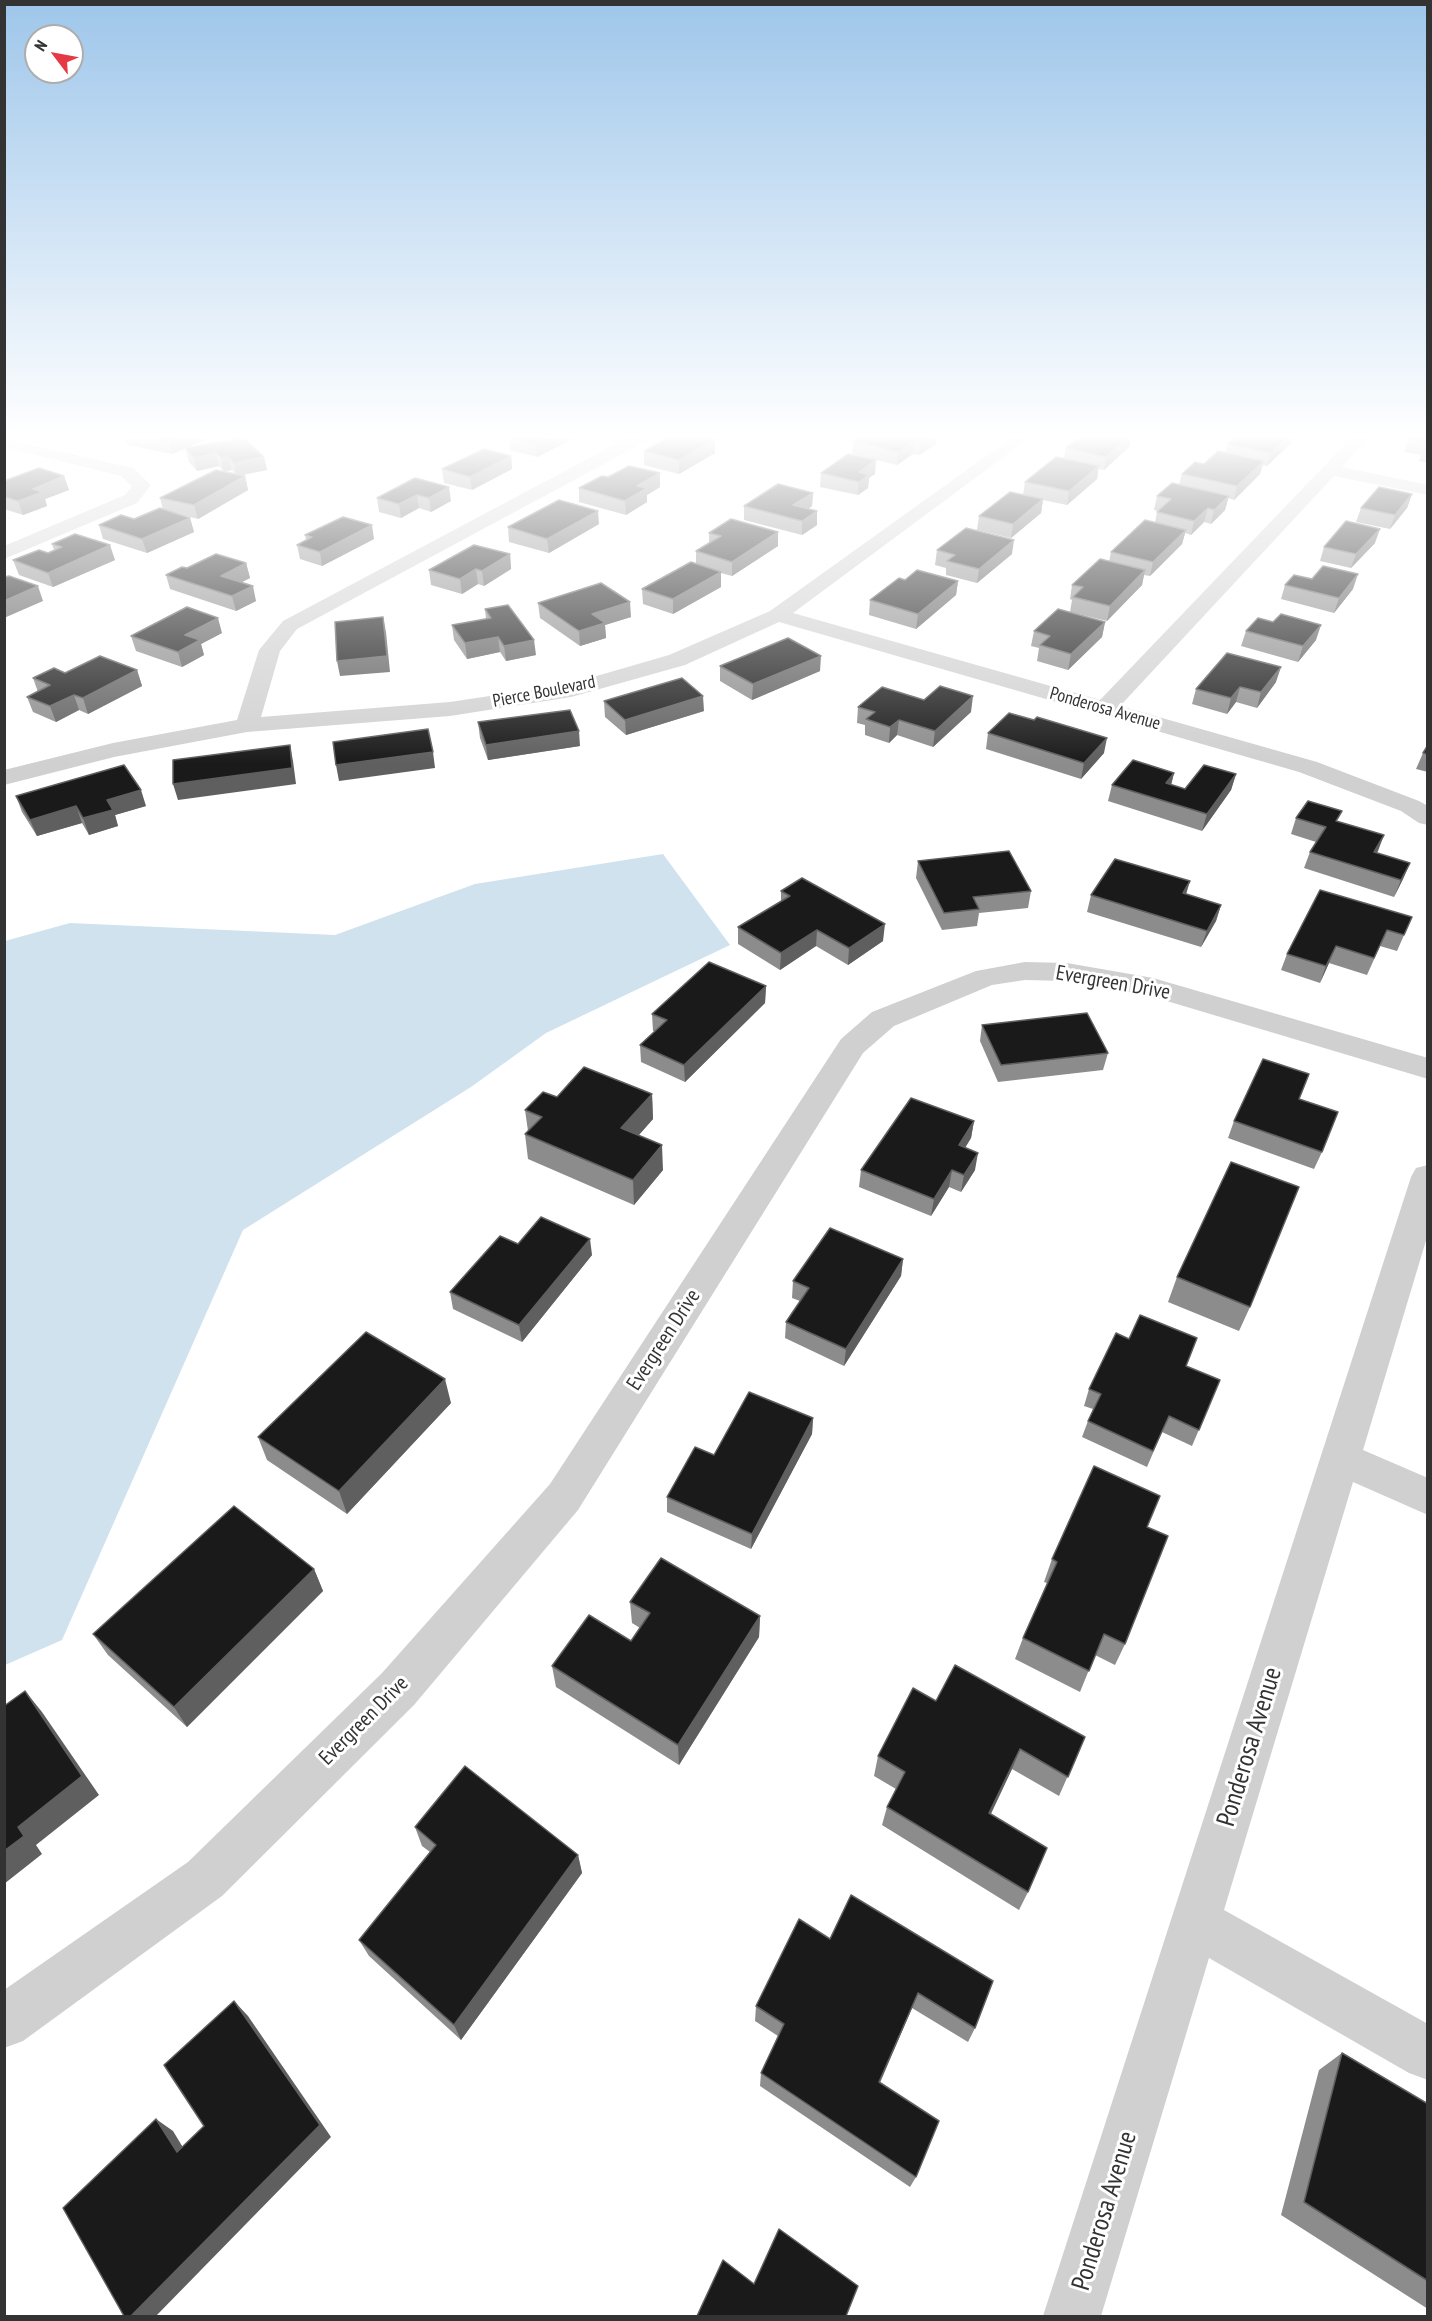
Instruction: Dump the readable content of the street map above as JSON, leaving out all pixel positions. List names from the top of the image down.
{
  "streets": {
    "street": ["Pierce Boulevard", "Ponderosa Avenue", "Evergreen Drive"]
  },
  "crossings": [
    ["Pierce Boulevard", "Ponderosa Avenue"]
  ],
  "north": "top left"
}
